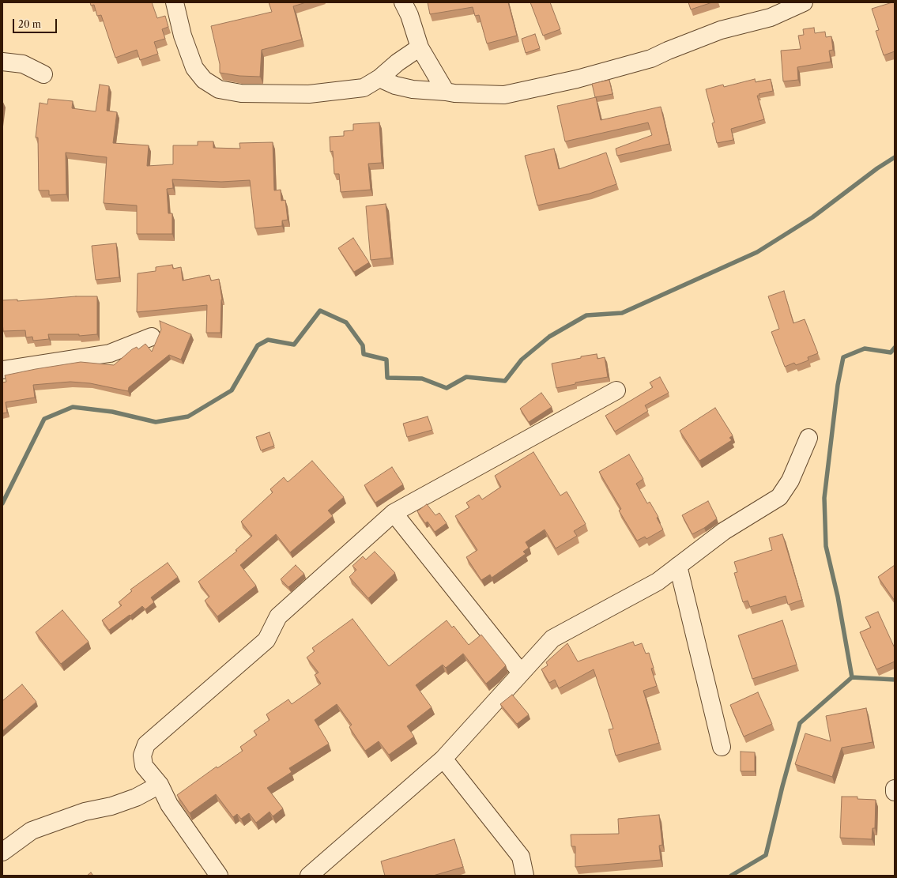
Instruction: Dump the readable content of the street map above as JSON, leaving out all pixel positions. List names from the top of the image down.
{
  "scale_bar": "20 m"
}
